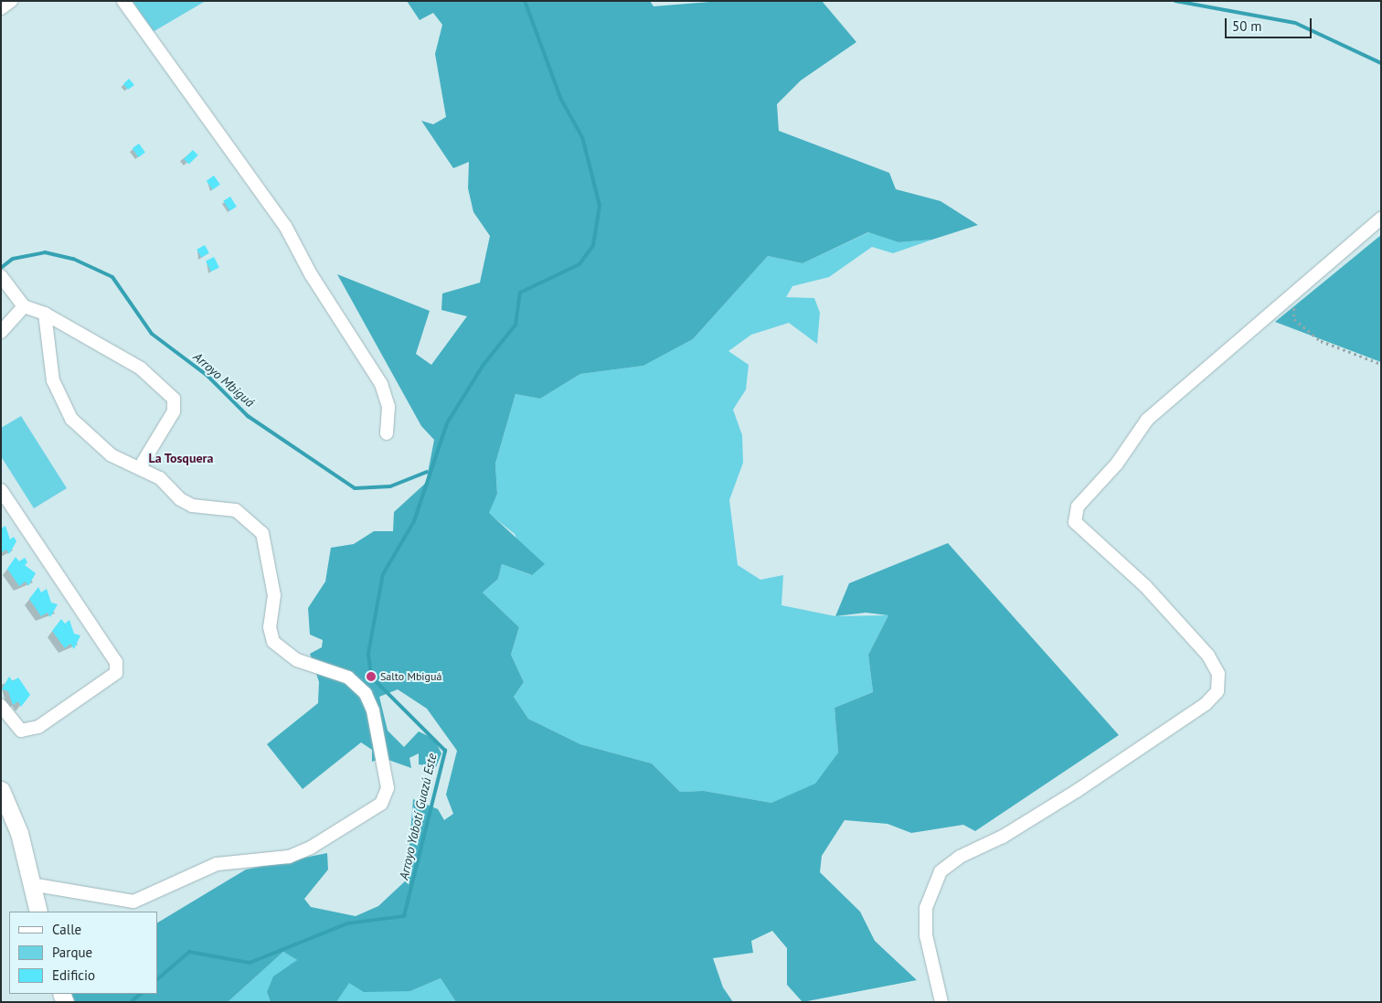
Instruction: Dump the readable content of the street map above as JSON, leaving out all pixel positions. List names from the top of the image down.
{
  "districts": ["La Tosquera"],
  "water": ["Arroyo Mbiguá", "Arroyo Yabotí Guazú Este"],
  "places": ["Salto Mbiguá"],
  "legend": ["Calle", "Parque", "Edificio"],
  "scale_bar": "50 m"
}
